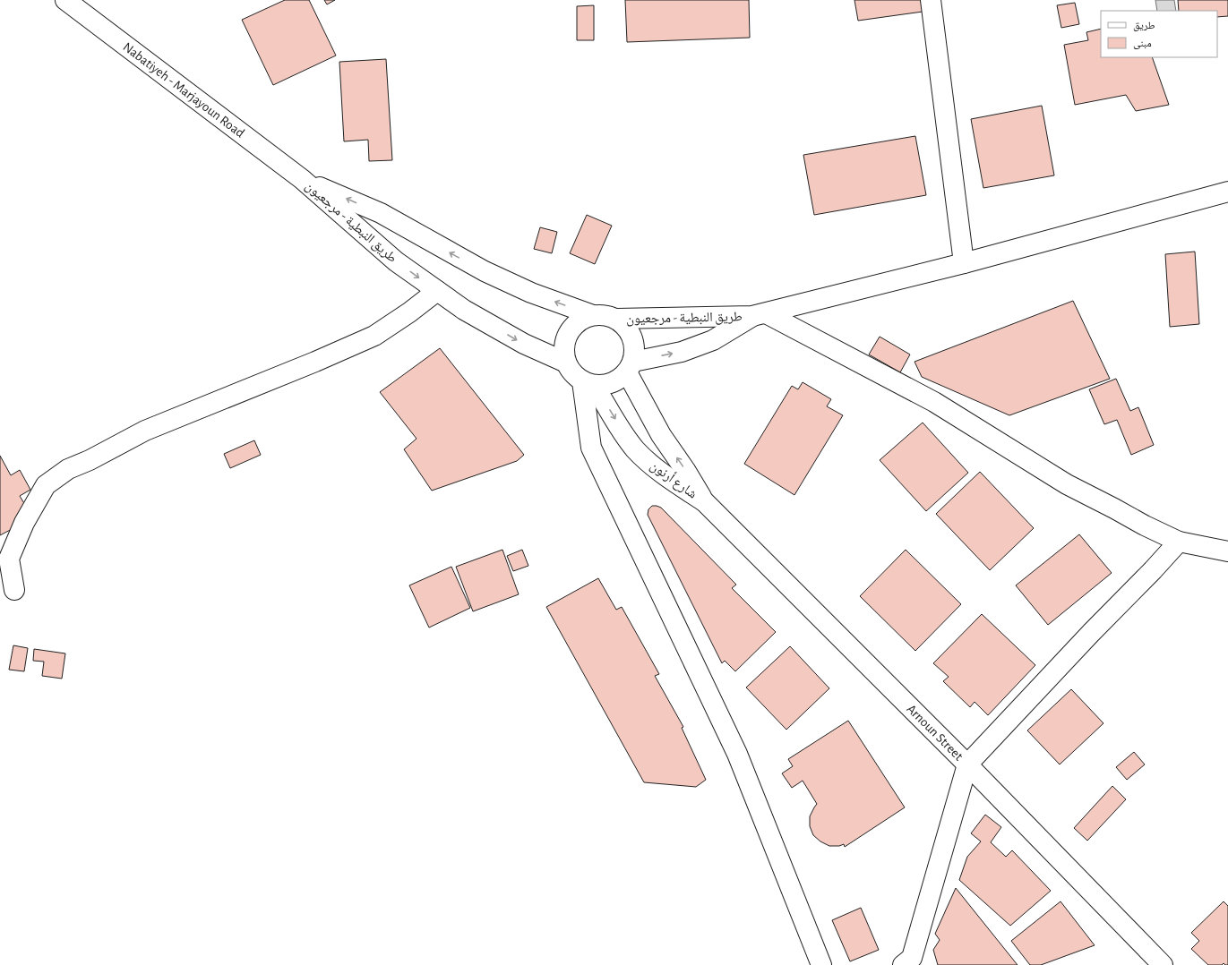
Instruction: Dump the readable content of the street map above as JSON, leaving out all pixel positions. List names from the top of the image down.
{
  "streets": {
    "street": [
      "Nabatiyeh - Marjayoun Road",
      "طريق النبطية - مرجعيون",
      "شارع أرنون",
      "Arnoun Street"
    ]
  },
  "crossings": [
    ["Nabatiyeh - Marjayoun Road", "طريق النبطية - مرجعيون"],
    ["طريق النبطية - مرجعيون", "شارع أرنون"],
    ["شارع أرنون", "Arnoun Street"]
  ],
  "legend": ["طريق", "مبنى"]
}
